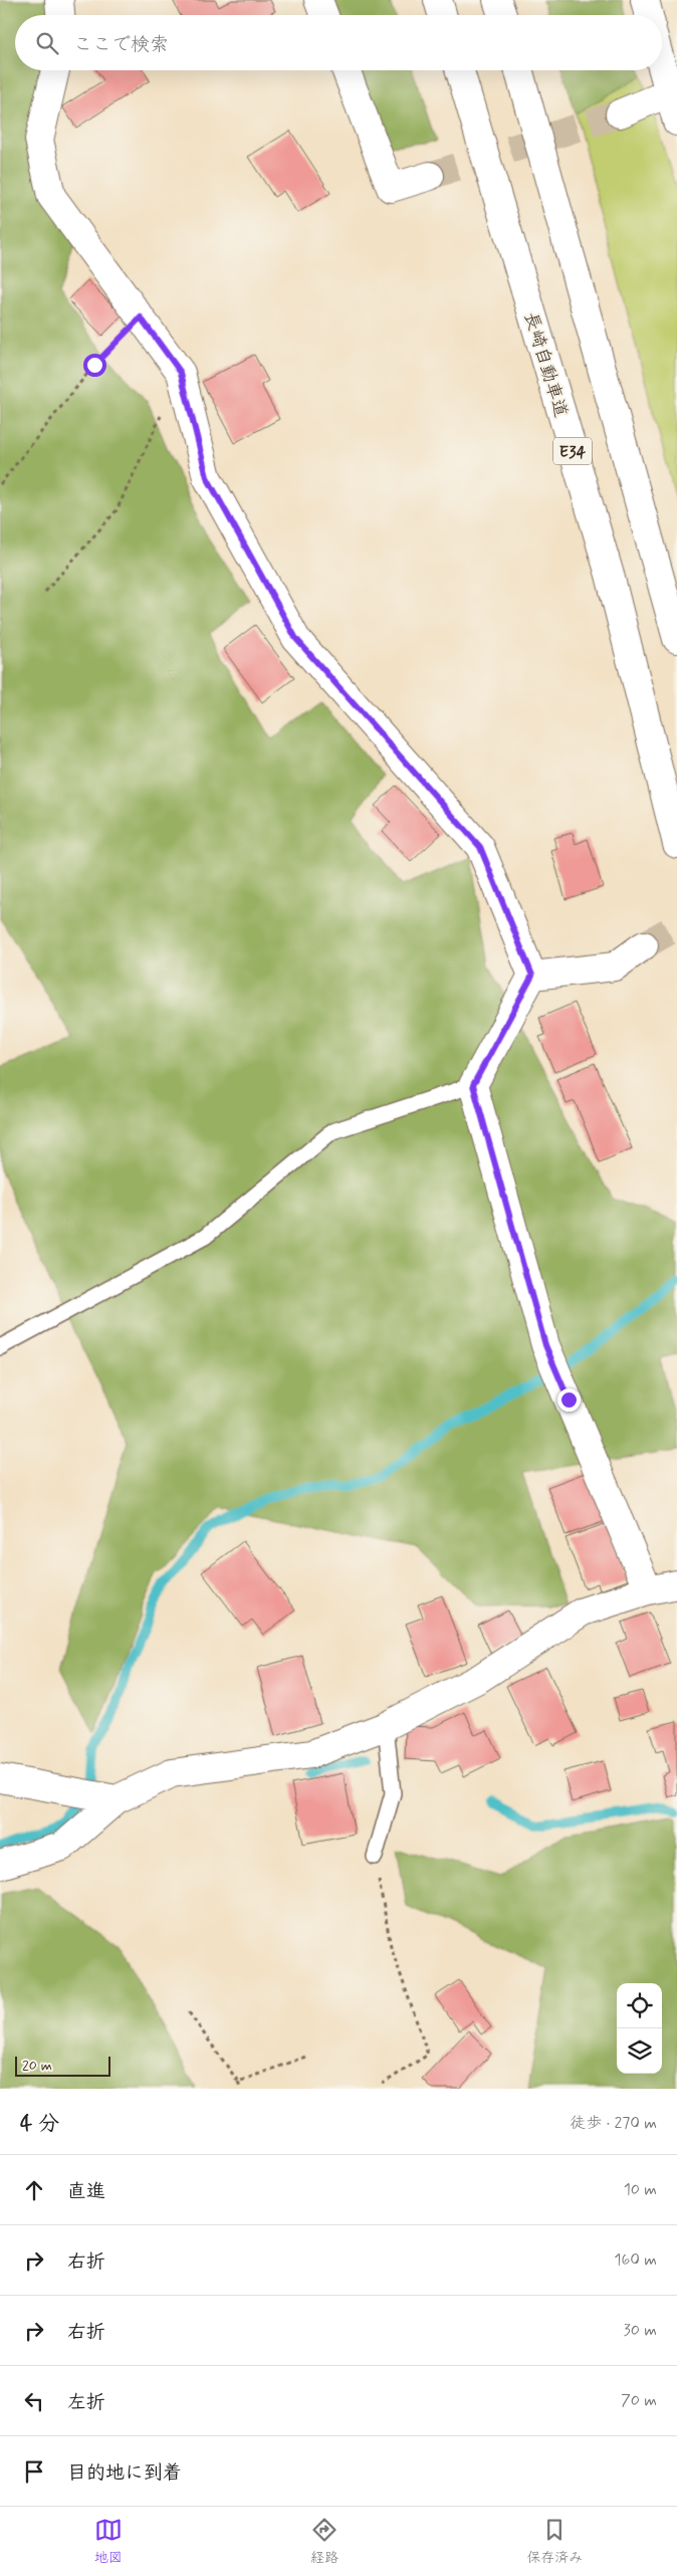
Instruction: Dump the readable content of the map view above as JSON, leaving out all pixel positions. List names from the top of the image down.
{
  "streets": {
    "main road": ["長崎自動車道", "E34"]
  },
  "scale_bar": "20 m",
  "page": {
    "search": "ここで検索",
    "scale": "20 m",
    "heading": ["4 分", "徒歩 · 270 m"],
    "list": [
      ["直進", "10 m"],
      ["右折", "160 m"],
      ["右折", "30 m"],
      ["左折", "70 m"],
      "目的地に到着"
    ],
    "nav": ["地図", "経路", "保存済み"]
  }
}
